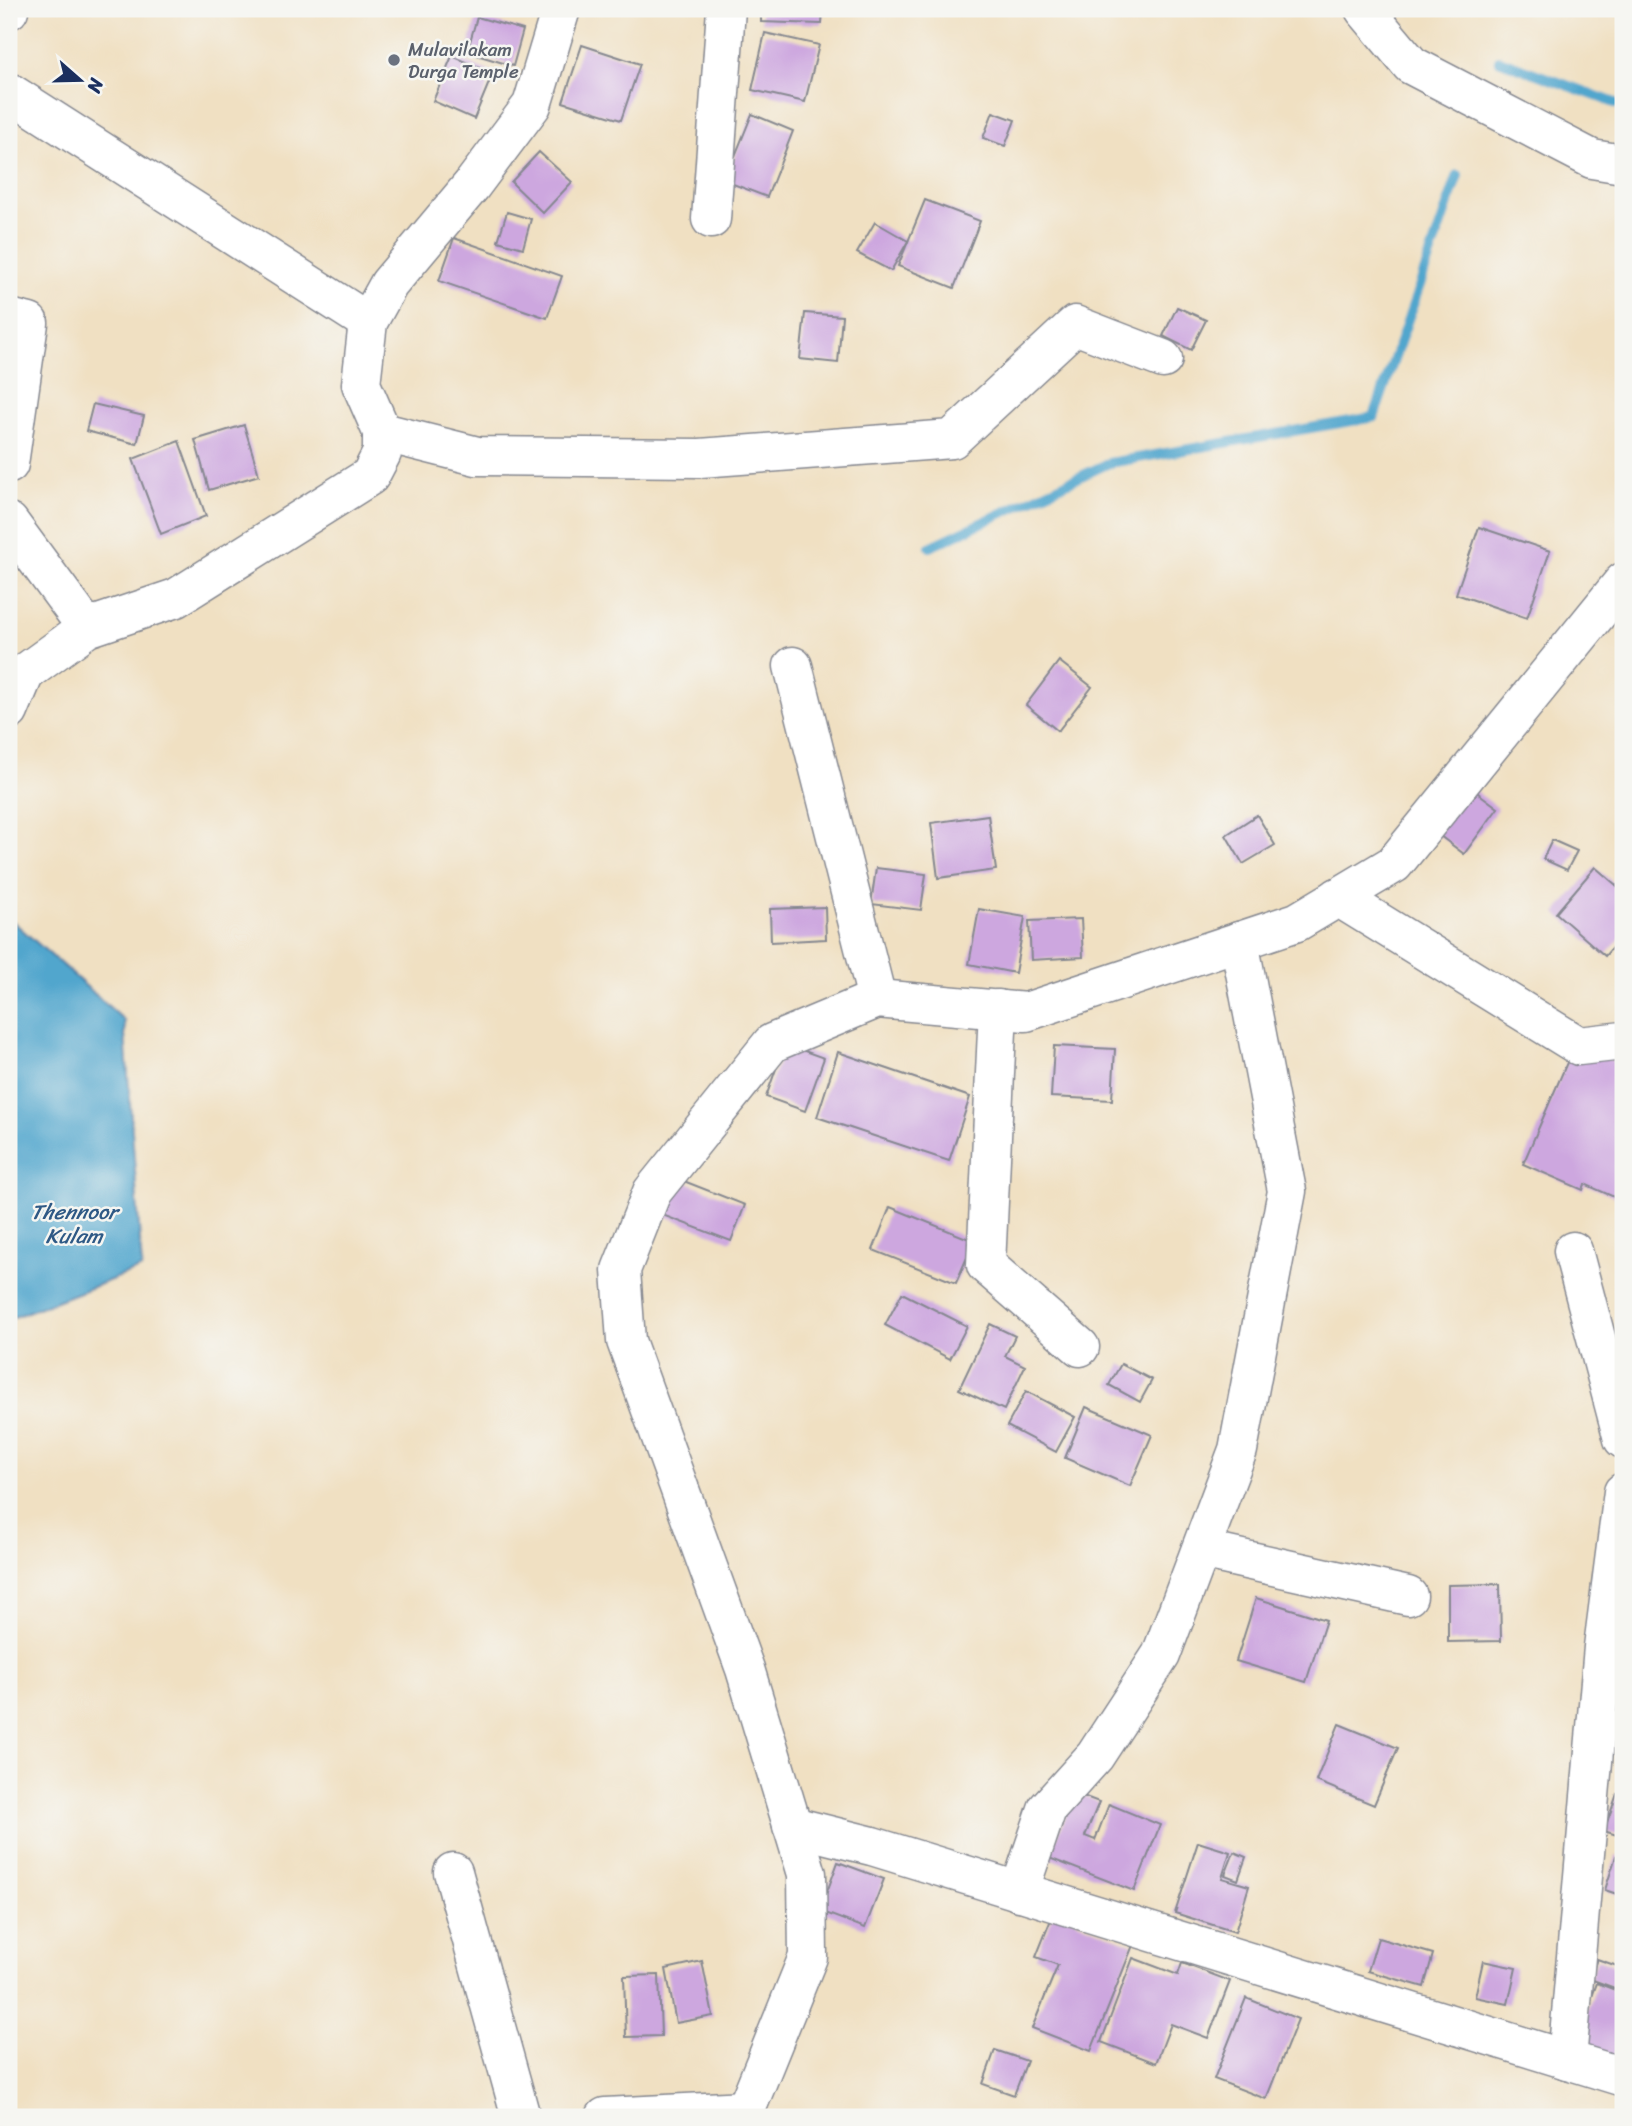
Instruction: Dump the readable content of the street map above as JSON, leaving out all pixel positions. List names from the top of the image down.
{
  "water": ["Thennoor Kulam"],
  "places": ["Mulavilakam Durga Temple"],
  "north": "right"
}
